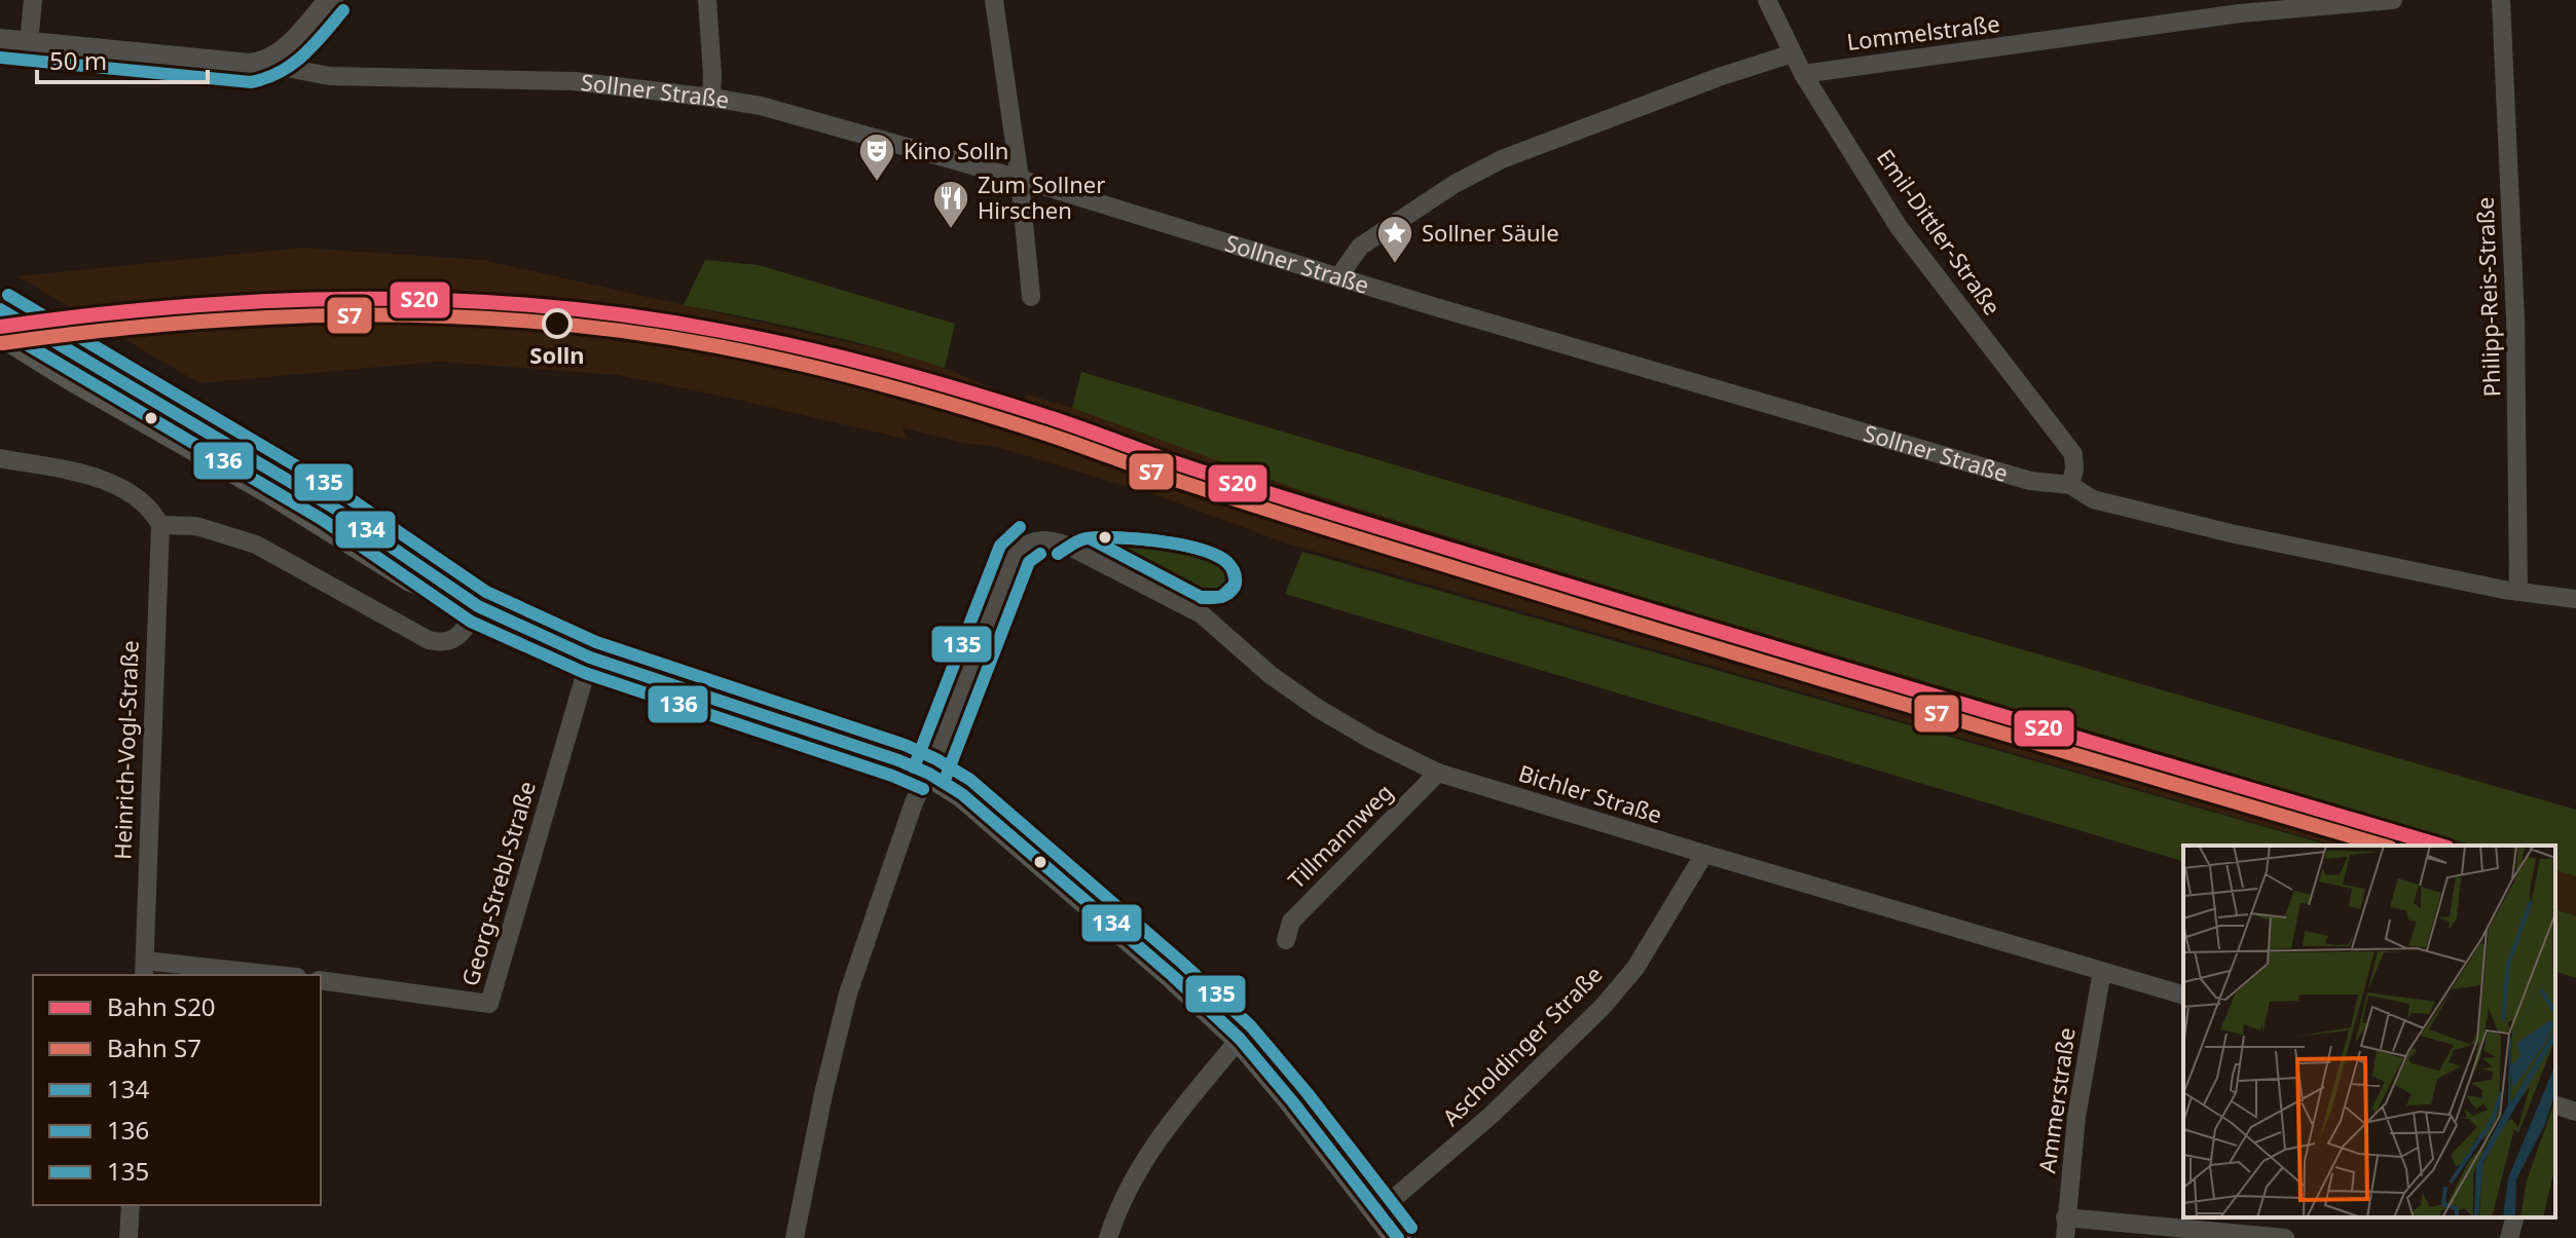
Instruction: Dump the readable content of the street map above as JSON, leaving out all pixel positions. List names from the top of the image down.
{
  "streets": {
    "street": [
      "Lommelstraße",
      "Sollner Straße",
      "Emil-Dittler-Straße",
      "Philipp-Reis-Straße",
      "Heinrich-Vogl-Straße",
      "Bichler Straße",
      "Tillmannweg",
      "Georg-Strebl-Straße",
      "Ascholdinger Straße",
      "Ammerstraße"
    ]
  },
  "crossings": [
    ["Lommelstraße", "Emil-Dittler-Straße"],
    ["Sollner Straße", "Emil-Dittler-Straße"],
    ["Sollner Straße", "Philipp-Reis-Straße"],
    ["Bichler Straße", "Tillmannweg"],
    ["Bichler Straße", "Ascholdinger Straße"],
    ["Bichler Straße", "Ammerstraße"]
  ],
  "places": {
    "theatre": ["Kino Solln"],
    "restaurant": ["Zum Sollner Hirschen"],
    "place": ["Sollner Säule"],
    "other": ["Solln"]
  },
  "lines": [
    "transit line 136",
    "transit line 135",
    "rail line S20",
    "transit line 134",
    "rail line S7"
  ],
  "legend": [
    "Bahn S20",
    "Bahn S7",
    "134",
    "136",
    "135"
  ],
  "scale_bar": "50 m"
}
